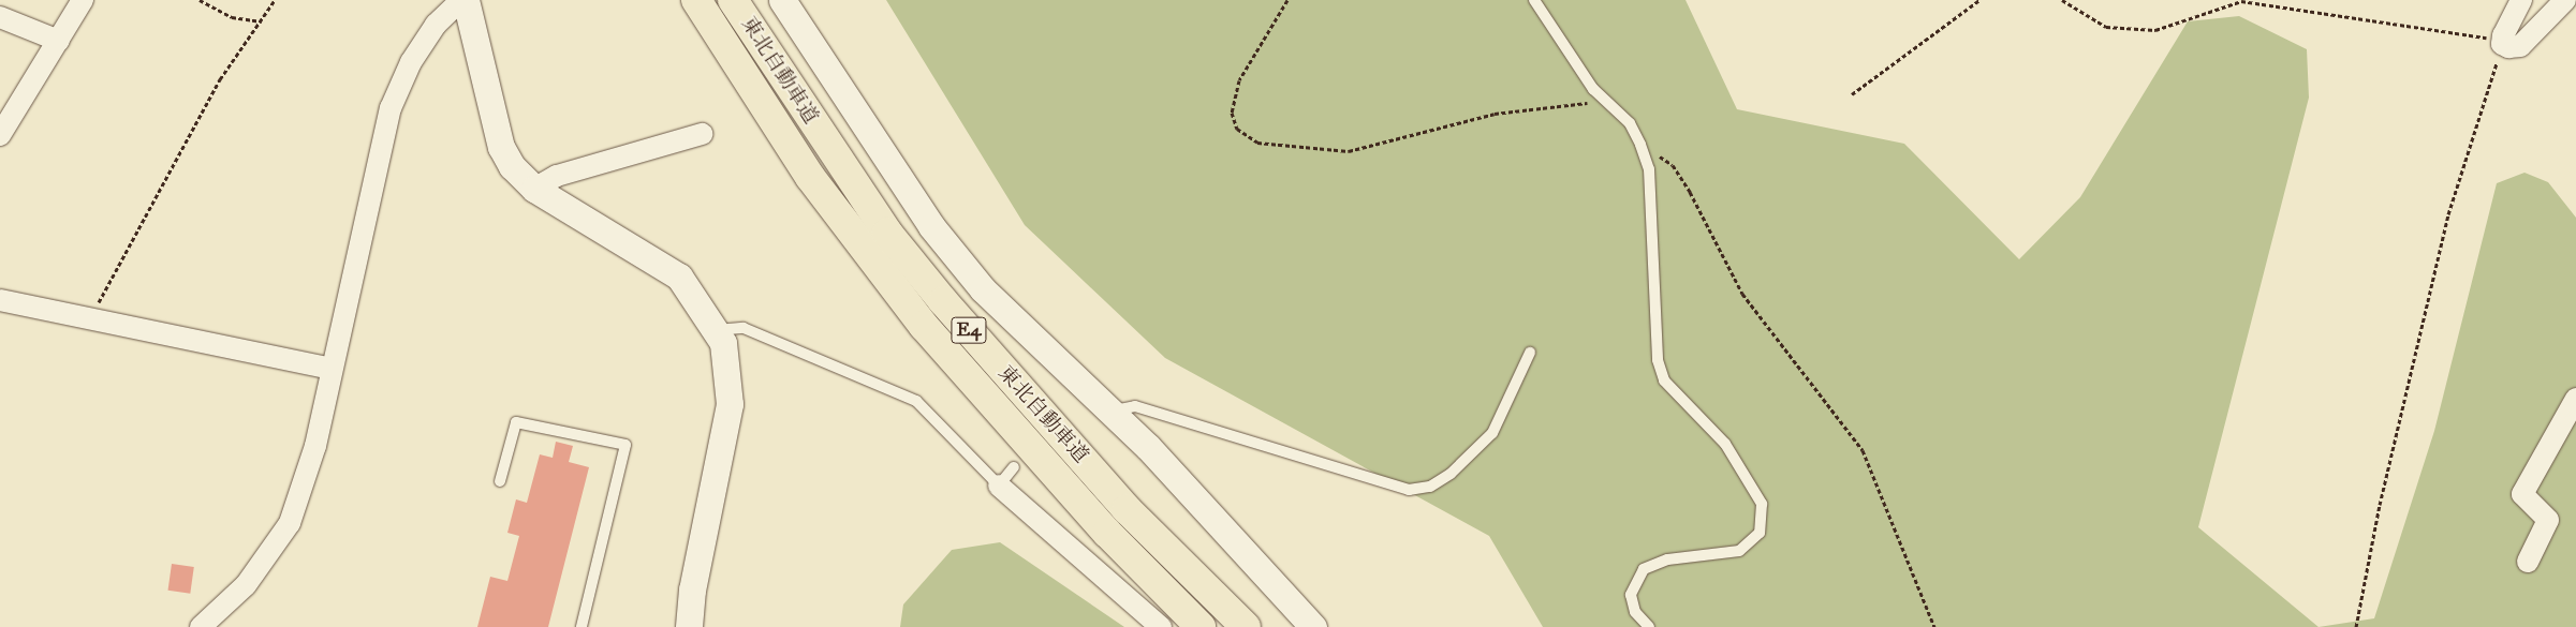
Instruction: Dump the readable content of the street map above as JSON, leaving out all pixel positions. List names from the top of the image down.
{
  "streets": {
    "highway": ["東北自動車道", "E4"]
  }
}
